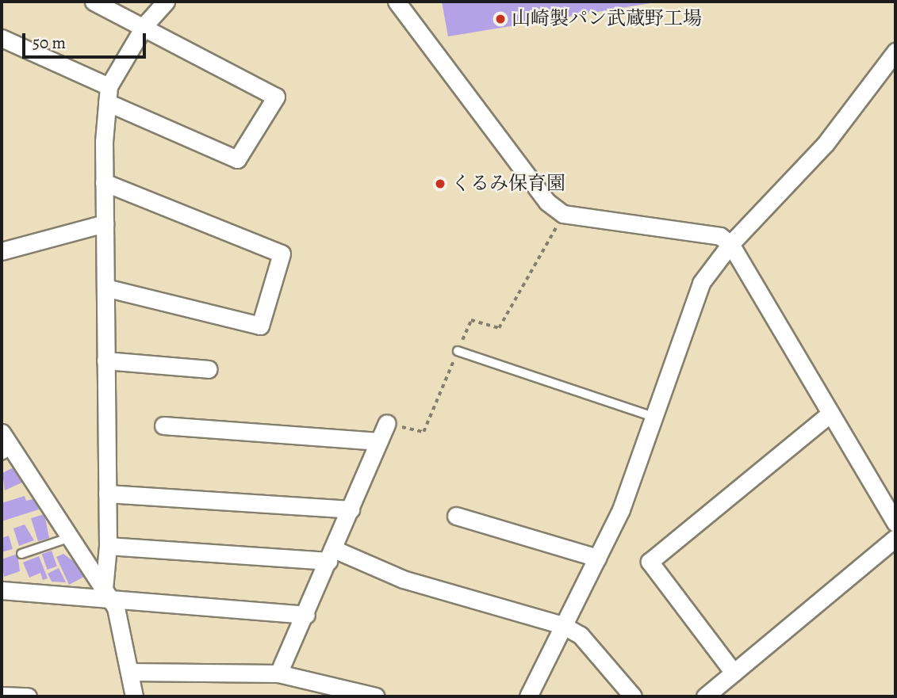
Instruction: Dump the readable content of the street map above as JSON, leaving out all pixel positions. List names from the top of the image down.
{
  "places": ["山崎製パン武蔵野工場", "くるみ保育園"],
  "scale_bar": "50 m"
}
